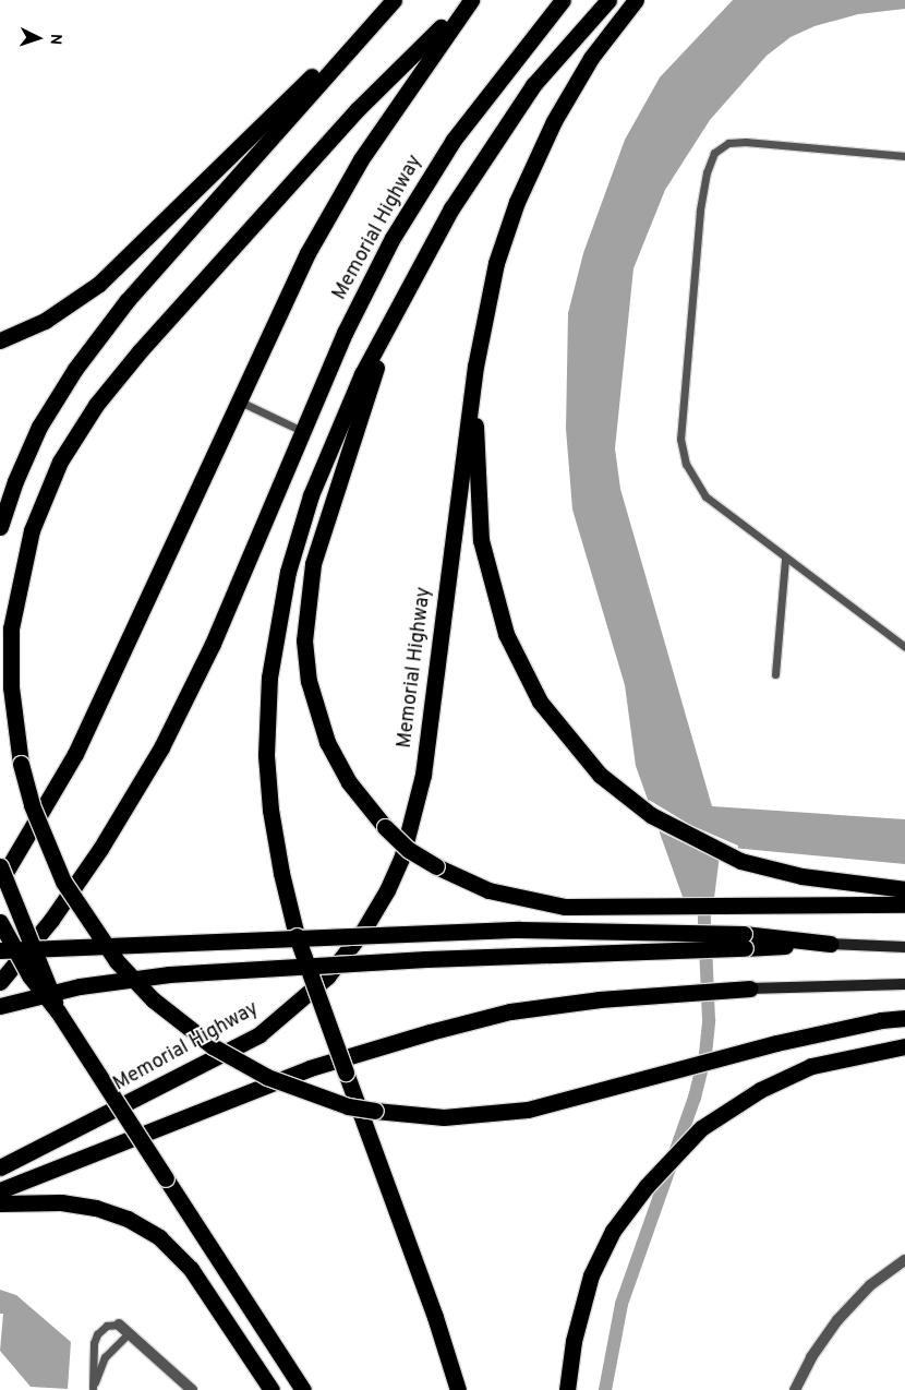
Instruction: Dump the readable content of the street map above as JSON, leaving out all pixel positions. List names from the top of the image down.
{
  "streets": {
    "highway": ["Memorial Highway"]
  },
  "north": "right"
}
